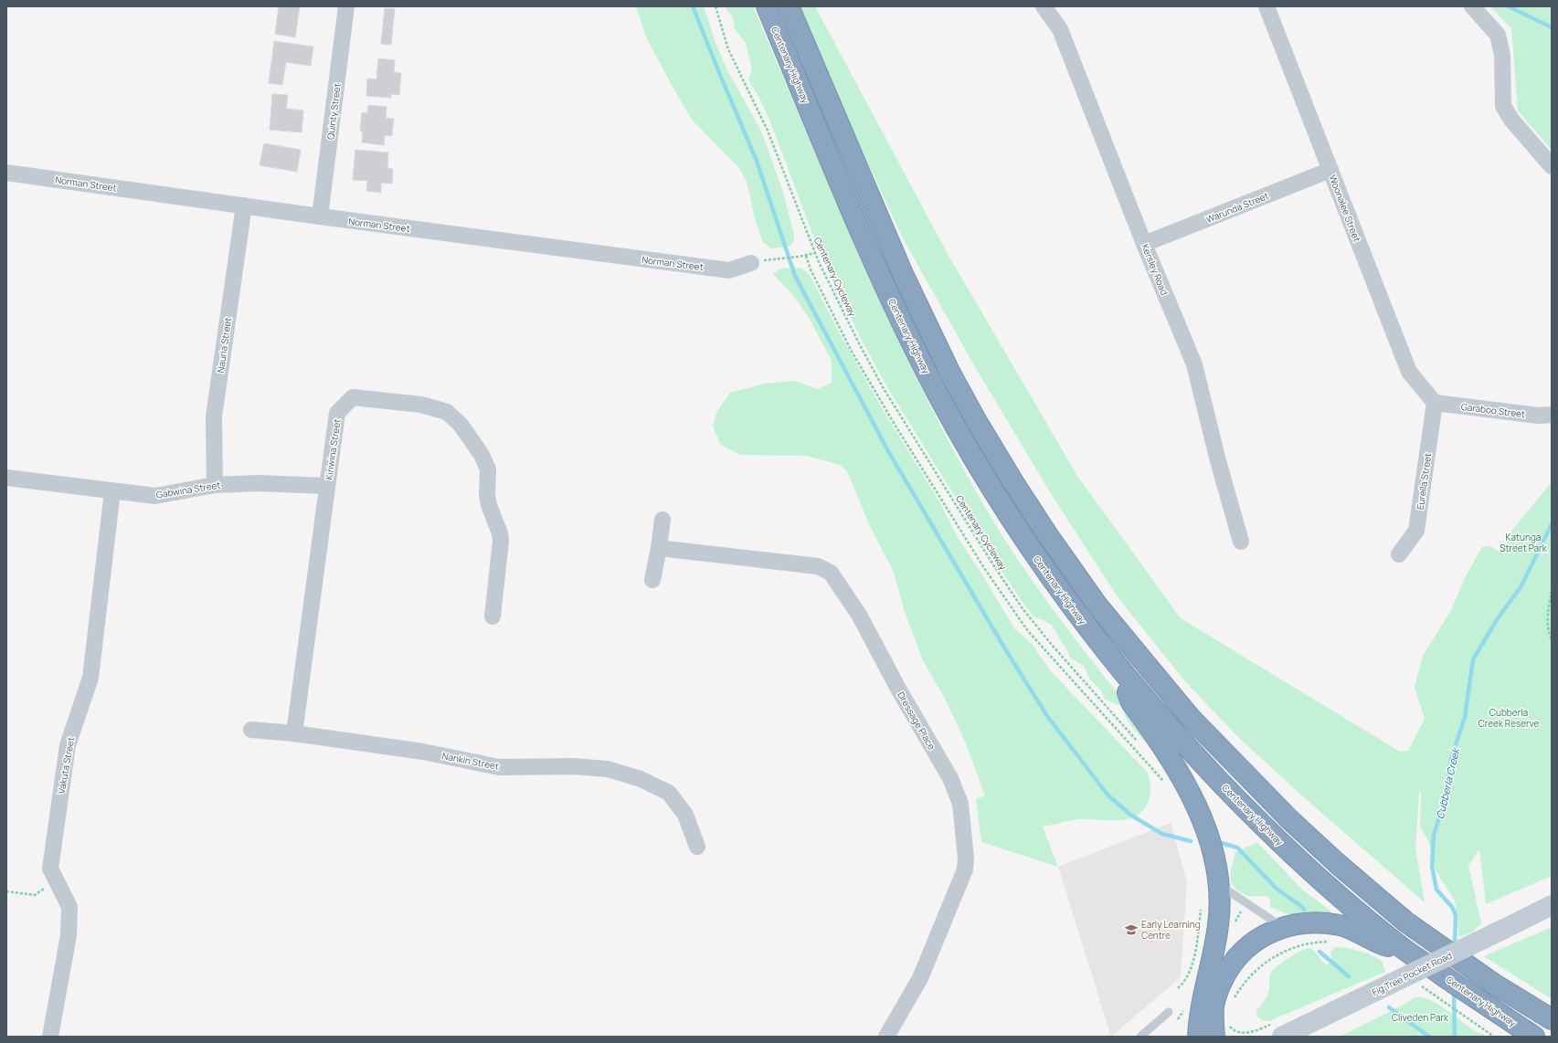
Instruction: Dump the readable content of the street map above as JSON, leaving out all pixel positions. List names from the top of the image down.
{
  "streets": {
    "highway": ["Centenary Highway"],
    "main road": ["Fig Tree Pocket Road"],
    "street": [
      "Quinty Street",
      "Norman Street",
      "Warunda Street",
      "Woonalee Street",
      "Kersley Road",
      "Nauria Street",
      "Garaboo Street",
      "Kiriwina Street",
      "Eurella Street",
      "Gabwina Street",
      "Dressage Place",
      "Nankin Street",
      "Vakuta Street"
    ],
    "path": ["Centenary Cycleway"]
  },
  "crossings": [
    ["Quinty Street", "Norman Street"],
    ["Norman Street", "Nauria Street"],
    ["Warunda Street", "Woonalee Street"],
    ["Warunda Street", "Kersley Road"],
    ["Woonalee Street", "Garaboo Street"],
    ["Woonalee Street", "Eurella Street"],
    ["Nauria Street", "Gabwina Street"],
    ["Garaboo Street", "Eurella Street"],
    ["Kiriwina Street", "Gabwina Street"],
    ["Kiriwina Street", "Nankin Street"],
    ["Gabwina Street", "Vakuta Street"]
  ],
  "water": ["Cubberla Creek"],
  "parks": ["Katunga Street Park", "Cubberla Creek Reserve", "Cliveden Park"],
  "places": {
    "school or university": ["Early Learning Centre"]
  }
}
